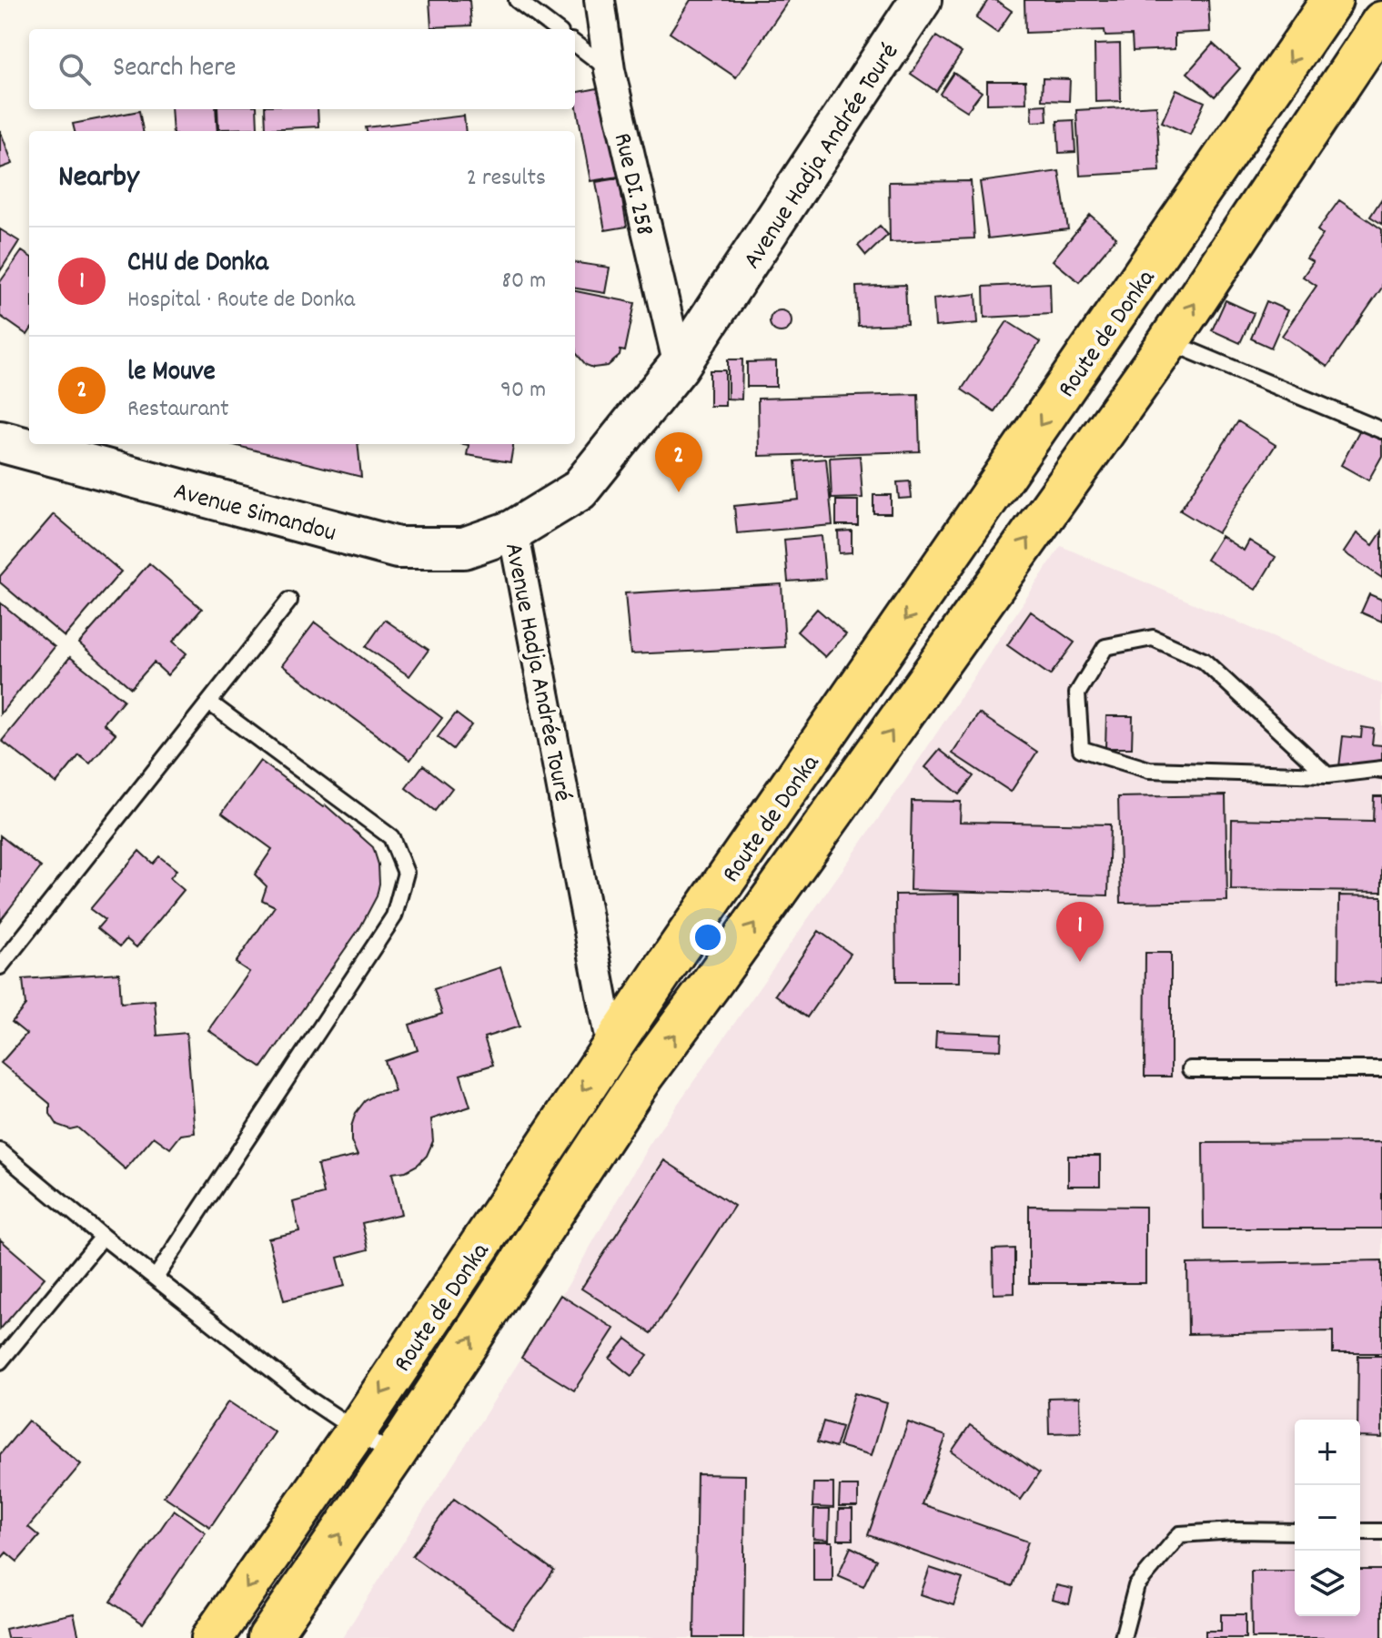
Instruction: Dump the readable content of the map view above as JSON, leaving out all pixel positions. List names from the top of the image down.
{
  "streets": {
    "main road": ["Avenue Hadja Andrée Touré", "Route de Donka", "Avenue Simandou"],
    "street": ["Rue DI. 258"]
  },
  "crossings": [
    ["Avenue Hadja Andrée Touré", "Rue DI. 258"],
    ["Avenue Hadja Andrée Touré", "Route de Donka"],
    ["Avenue Hadja Andrée Touré", "Avenue Simandou"]
  ],
  "page": {
    "search": "Search here",
    "heading": ["Nearby", "2 results"],
    "list": [
      {
        "mark": "1",
        "name": "CHU de Donka",
        "note": "Hospital · Route de Donka",
        "value": "80 m"
      },
      {
        "mark": "2",
        "name": "le Mouve",
        "note": "Restaurant",
        "value": "90 m"
      }
    ],
    "pins": ["2", "1"],
    "map_buttons": ["+", "−"]
  }
}
